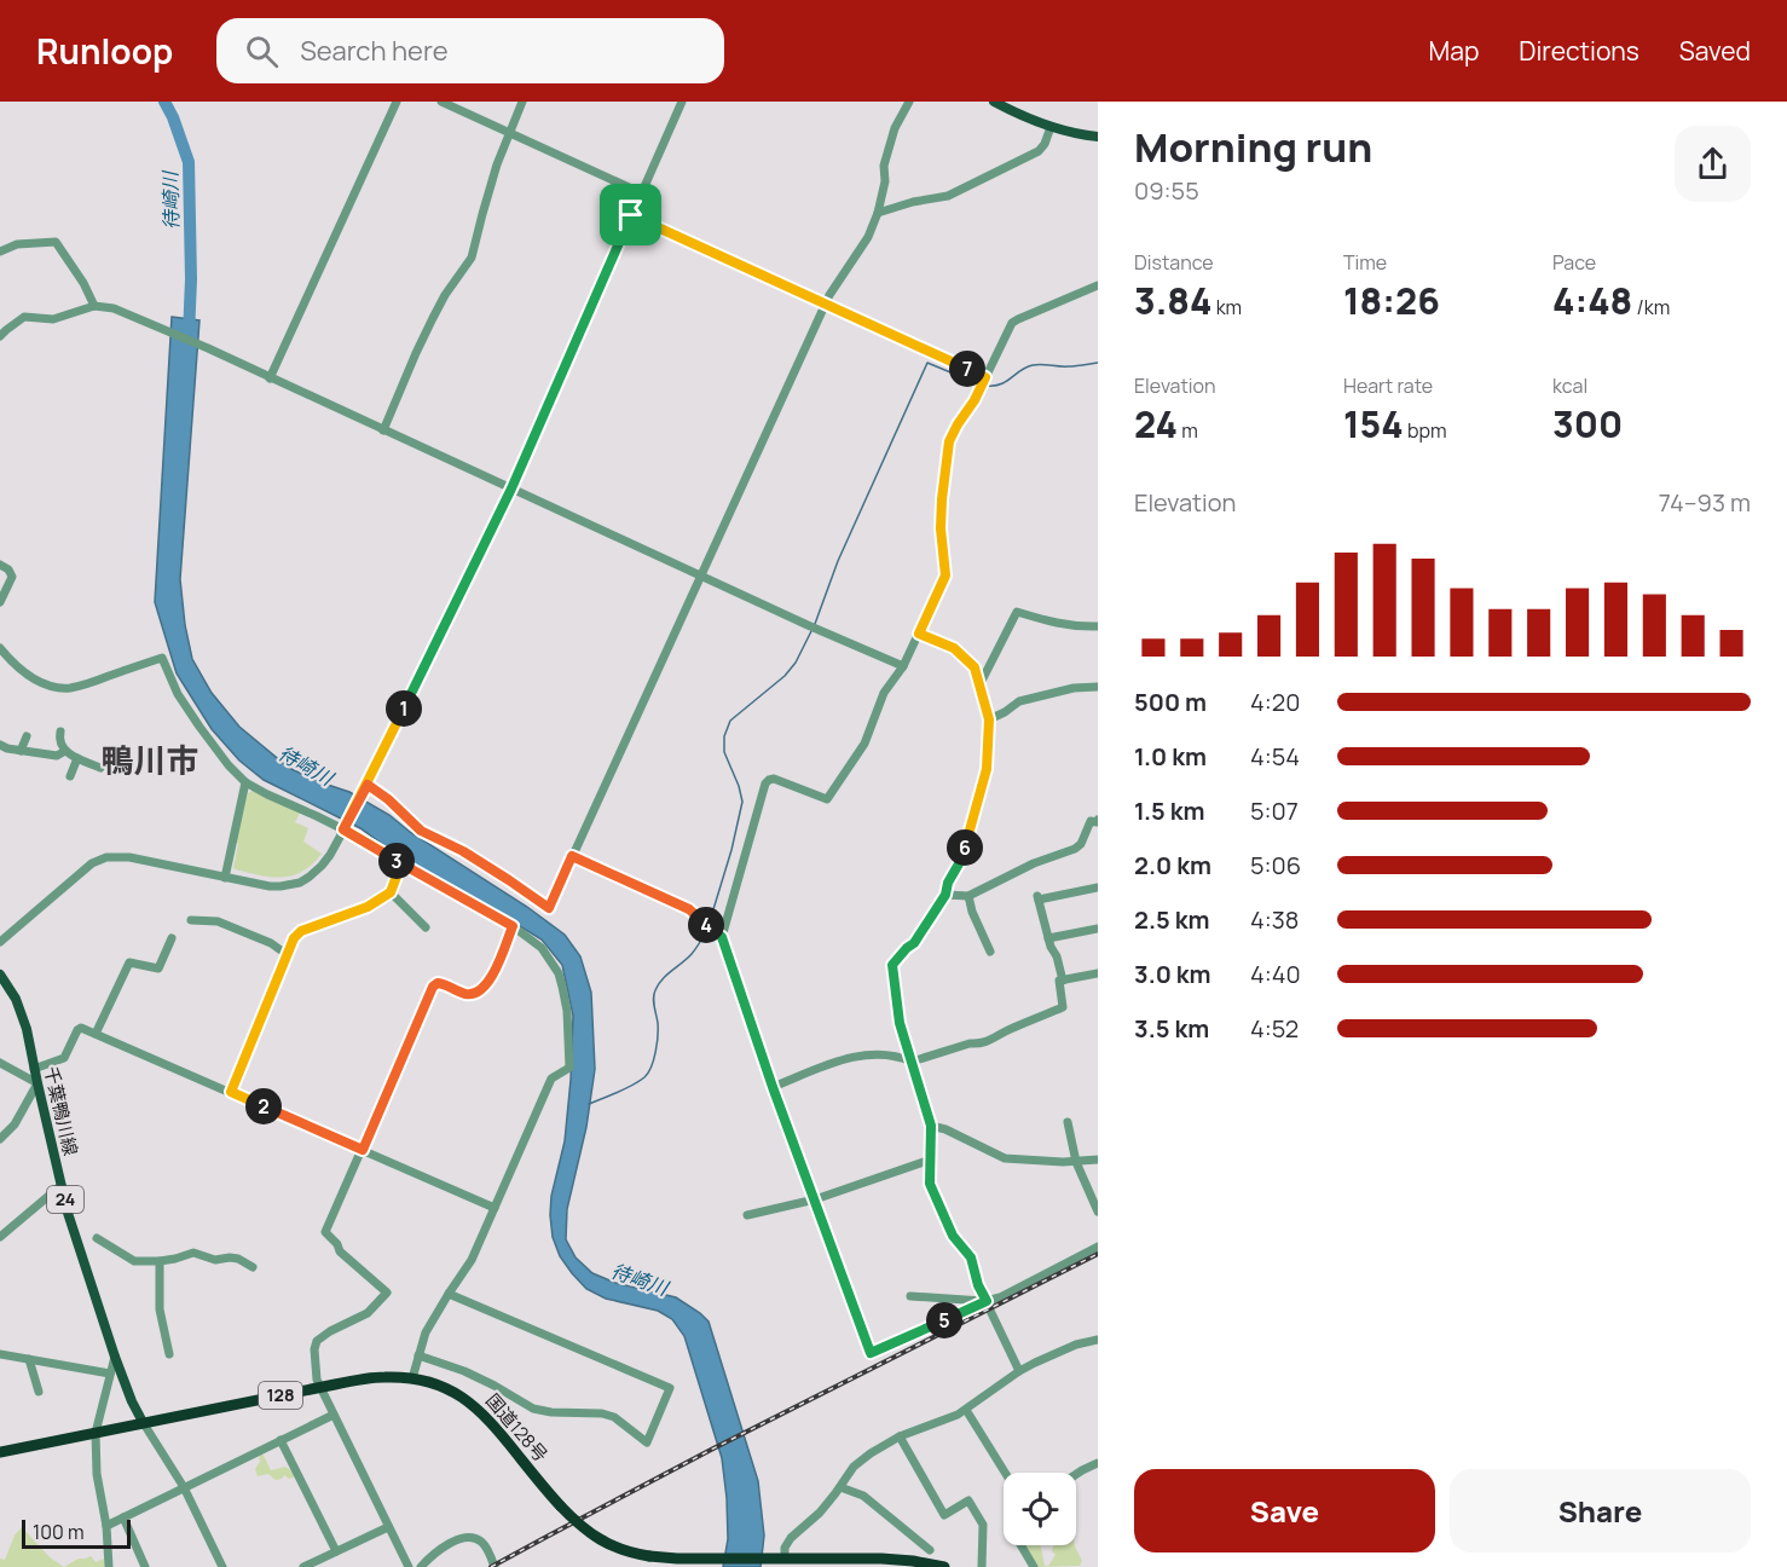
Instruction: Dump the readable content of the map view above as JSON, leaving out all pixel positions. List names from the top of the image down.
{
  "streets": {
    "highway": ["128", "国道128号"],
    "main road": ["千葉鴨川線", "24"]
  },
  "crossings": [
    ["千葉鴨川線", "国道128号"]
  ],
  "districts": ["鴨川市"],
  "water": ["待崎川"],
  "scale_bar": "100 m",
  "page": {
    "header": "Runloop",
    "search": "Search here",
    "nav": ["Map", "Directions", "Saved"],
    "heading": ["Morning run", "09:55"],
    "stats": [
      ["Distance", "3.84 km"],
      ["Time", "18:26"],
      ["Pace", "4:48 /km"],
      ["Elevation", "24 m"],
      ["Heart rate", "154 bpm"],
      ["kcal", "300"]
    ],
    "pins": [
      "7",
      "1",
      "6",
      "3",
      "4",
      "2",
      "5"
    ],
    "chart": ["Elevation", "74–93 m"],
    "list": [
      {
        "name": "500 m",
        "note": "4:20"
      },
      {
        "name": "1.0 km",
        "note": "4:54"
      },
      {
        "name": "1.5 km",
        "note": "5:07"
      },
      {
        "name": "2.0 km",
        "note": "5:06"
      },
      {
        "name": "2.5 km",
        "note": "4:38"
      },
      {
        "name": "3.0 km",
        "note": "4:40"
      },
      {
        "name": "3.5 km",
        "note": "4:52"
      }
    ],
    "buttons": ["Save", "Share"],
    "scale": "100 m"
  }
}
